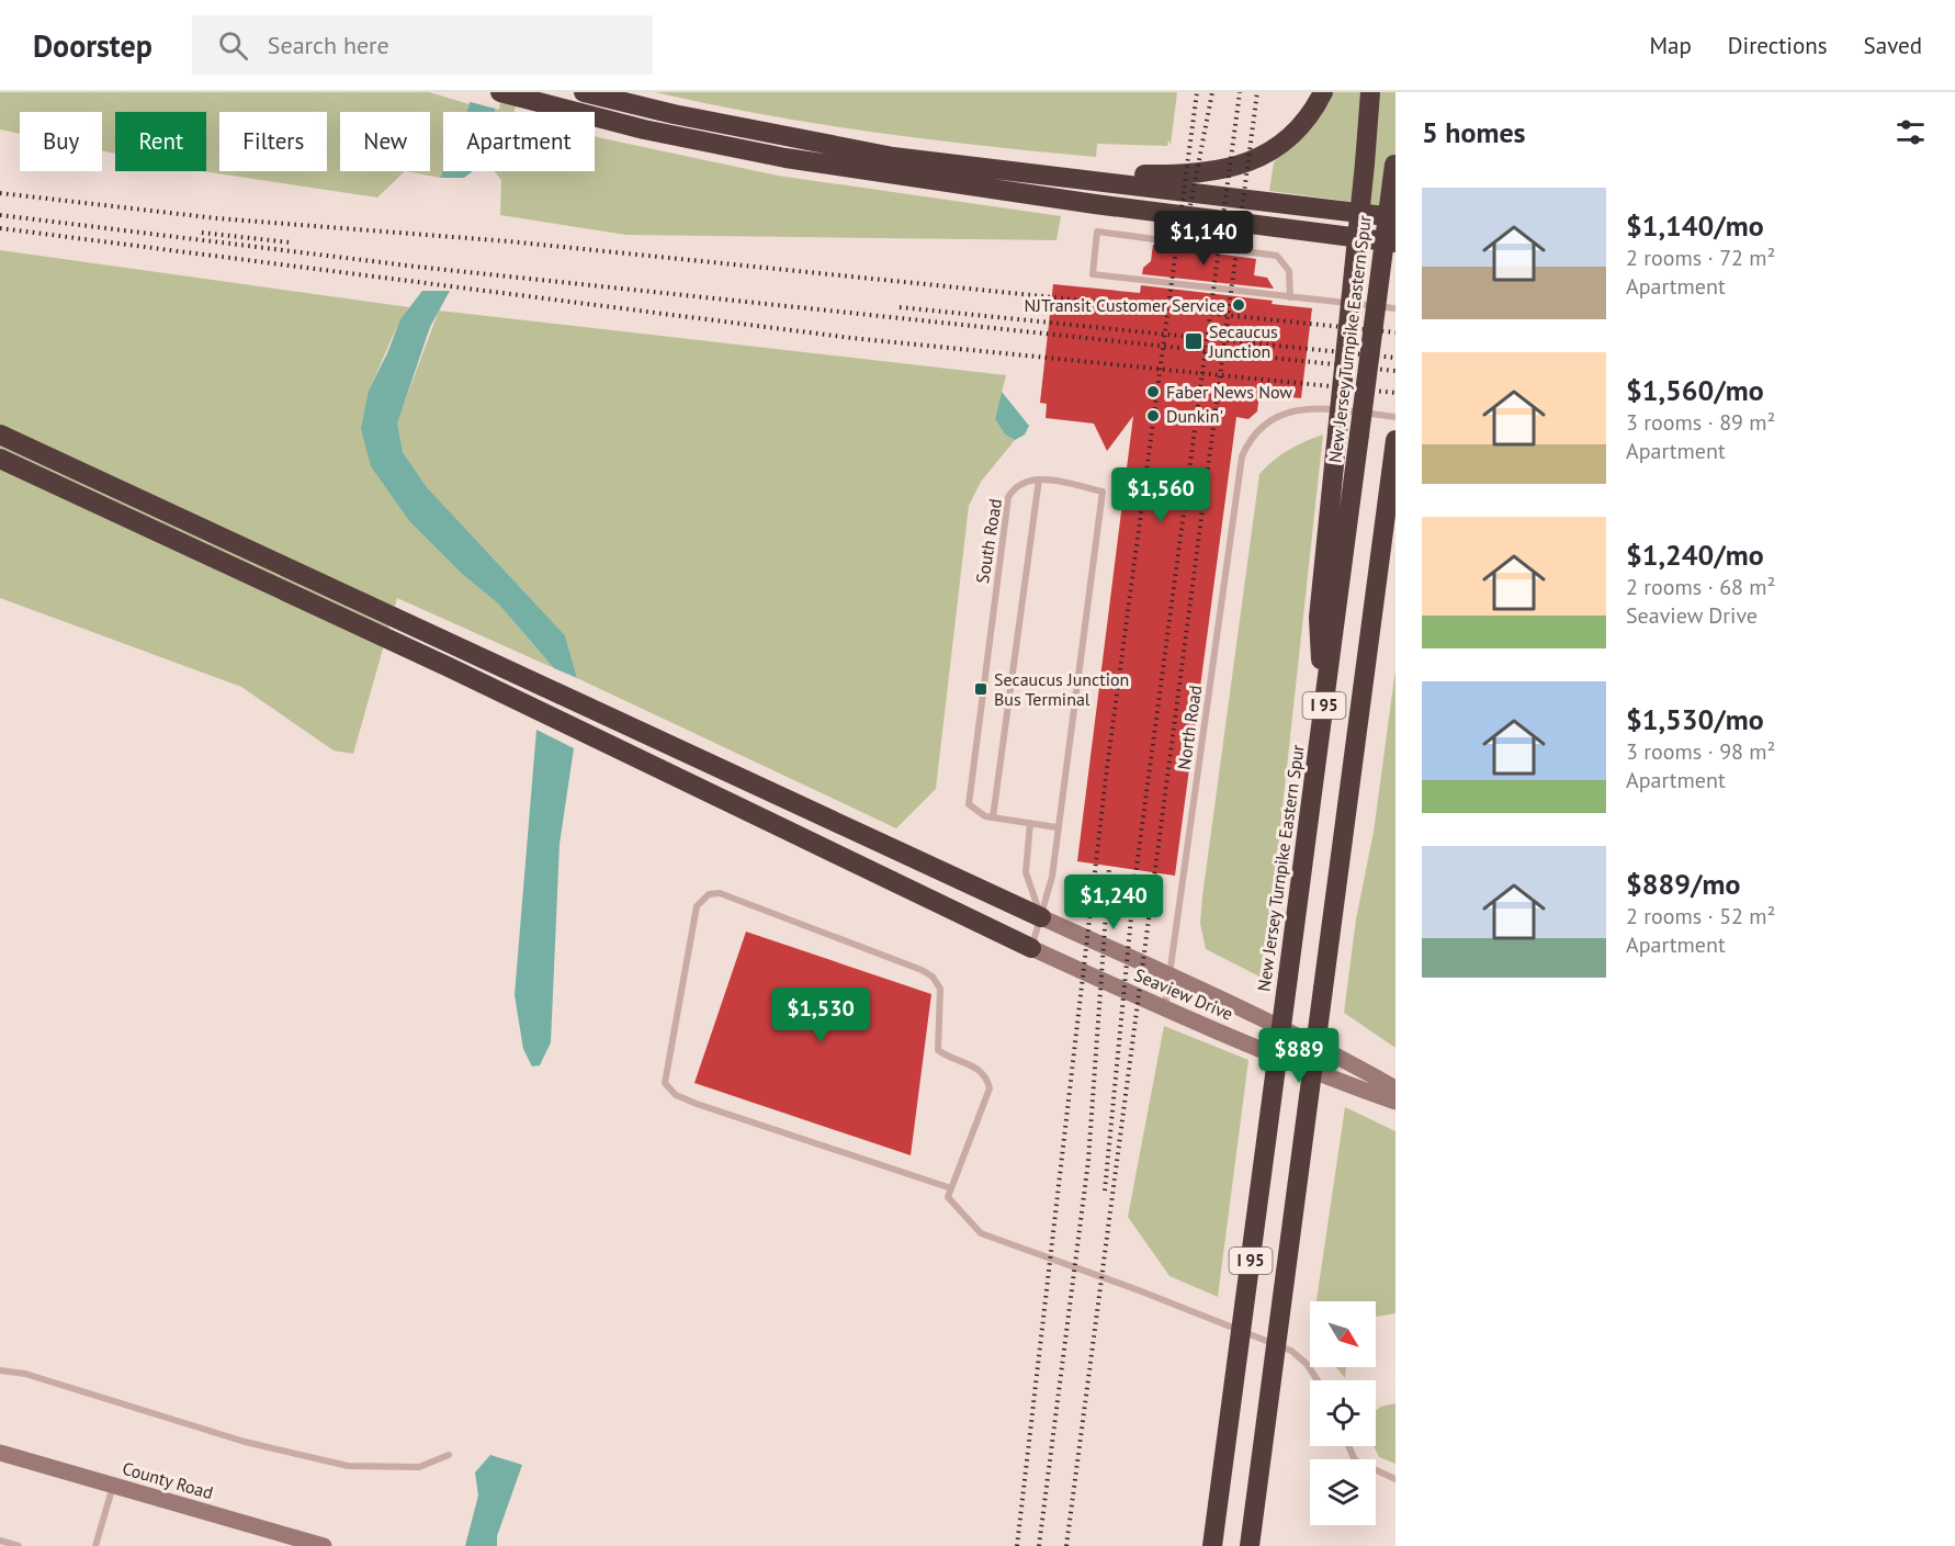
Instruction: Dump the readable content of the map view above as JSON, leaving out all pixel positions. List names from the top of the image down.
{
  "streets": {
    "highway": ["New Jersey Turnpike Eastern Spur", "I 95"],
    "main road": ["Seaview Drive", "County Road"],
    "lane": ["South Road", "North Road"]
  },
  "crossings": [
    ["North Road", "Seaview Drive"]
  ],
  "places": {
    "other": ["NJTransit Customer Service", "Faber News Now", "Dunkin'"],
    "transit": ["Secaucus Junction", "Secaucus Junction Bus Terminal"]
  },
  "north": "bottom right",
  "page": {
    "header": "Doorstep",
    "search": "Search here",
    "nav": ["Map", "Directions", "Saved"],
    "heading": "5 homes",
    "chip": [
      "Buy",
      "Rent",
      "Filters",
      "New",
      "Apartment"
    ],
    "list": [
      {
        "name": "$1,140/mo",
        "note": "2 rooms · 72 m² · Apartment"
      },
      {
        "name": "$1,560/mo",
        "note": "3 rooms · 89 m² · Apartment"
      },
      {
        "name": "$1,240/mo",
        "note": "2 rooms · 68 m² · Seaview Drive"
      },
      {
        "name": "$1,530/mo",
        "note": "3 rooms · 98 m² · Apartment"
      },
      {
        "name": "$889/mo",
        "note": "2 rooms · 52 m² · Apartment"
      }
    ],
    "price": [
      "$1,140",
      "$1,560",
      "$1,240",
      "$1,530",
      "$889"
    ]
  }
}
